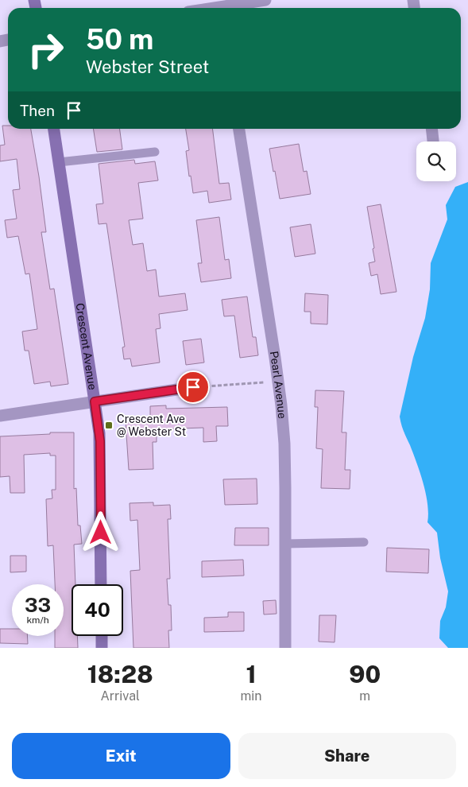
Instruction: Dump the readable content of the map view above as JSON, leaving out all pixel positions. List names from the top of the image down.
{
  "streets": {
    "street": ["Crescent Avenue", "Pearl Avenue"]
  },
  "places": {
    "transit": ["Crescent Ave @ Webster St"]
  },
  "page": {
    "turn": ["50 m", "Webster Street"],
    "then": "Then",
    "speed": "33 km/h",
    "limit": "40",
    "eta": [
      "18:28",
      "Arrival",
      "1",
      "min",
      "90",
      "m"
    ],
    "buttons": ["Exit", "Share"]
  }
}
